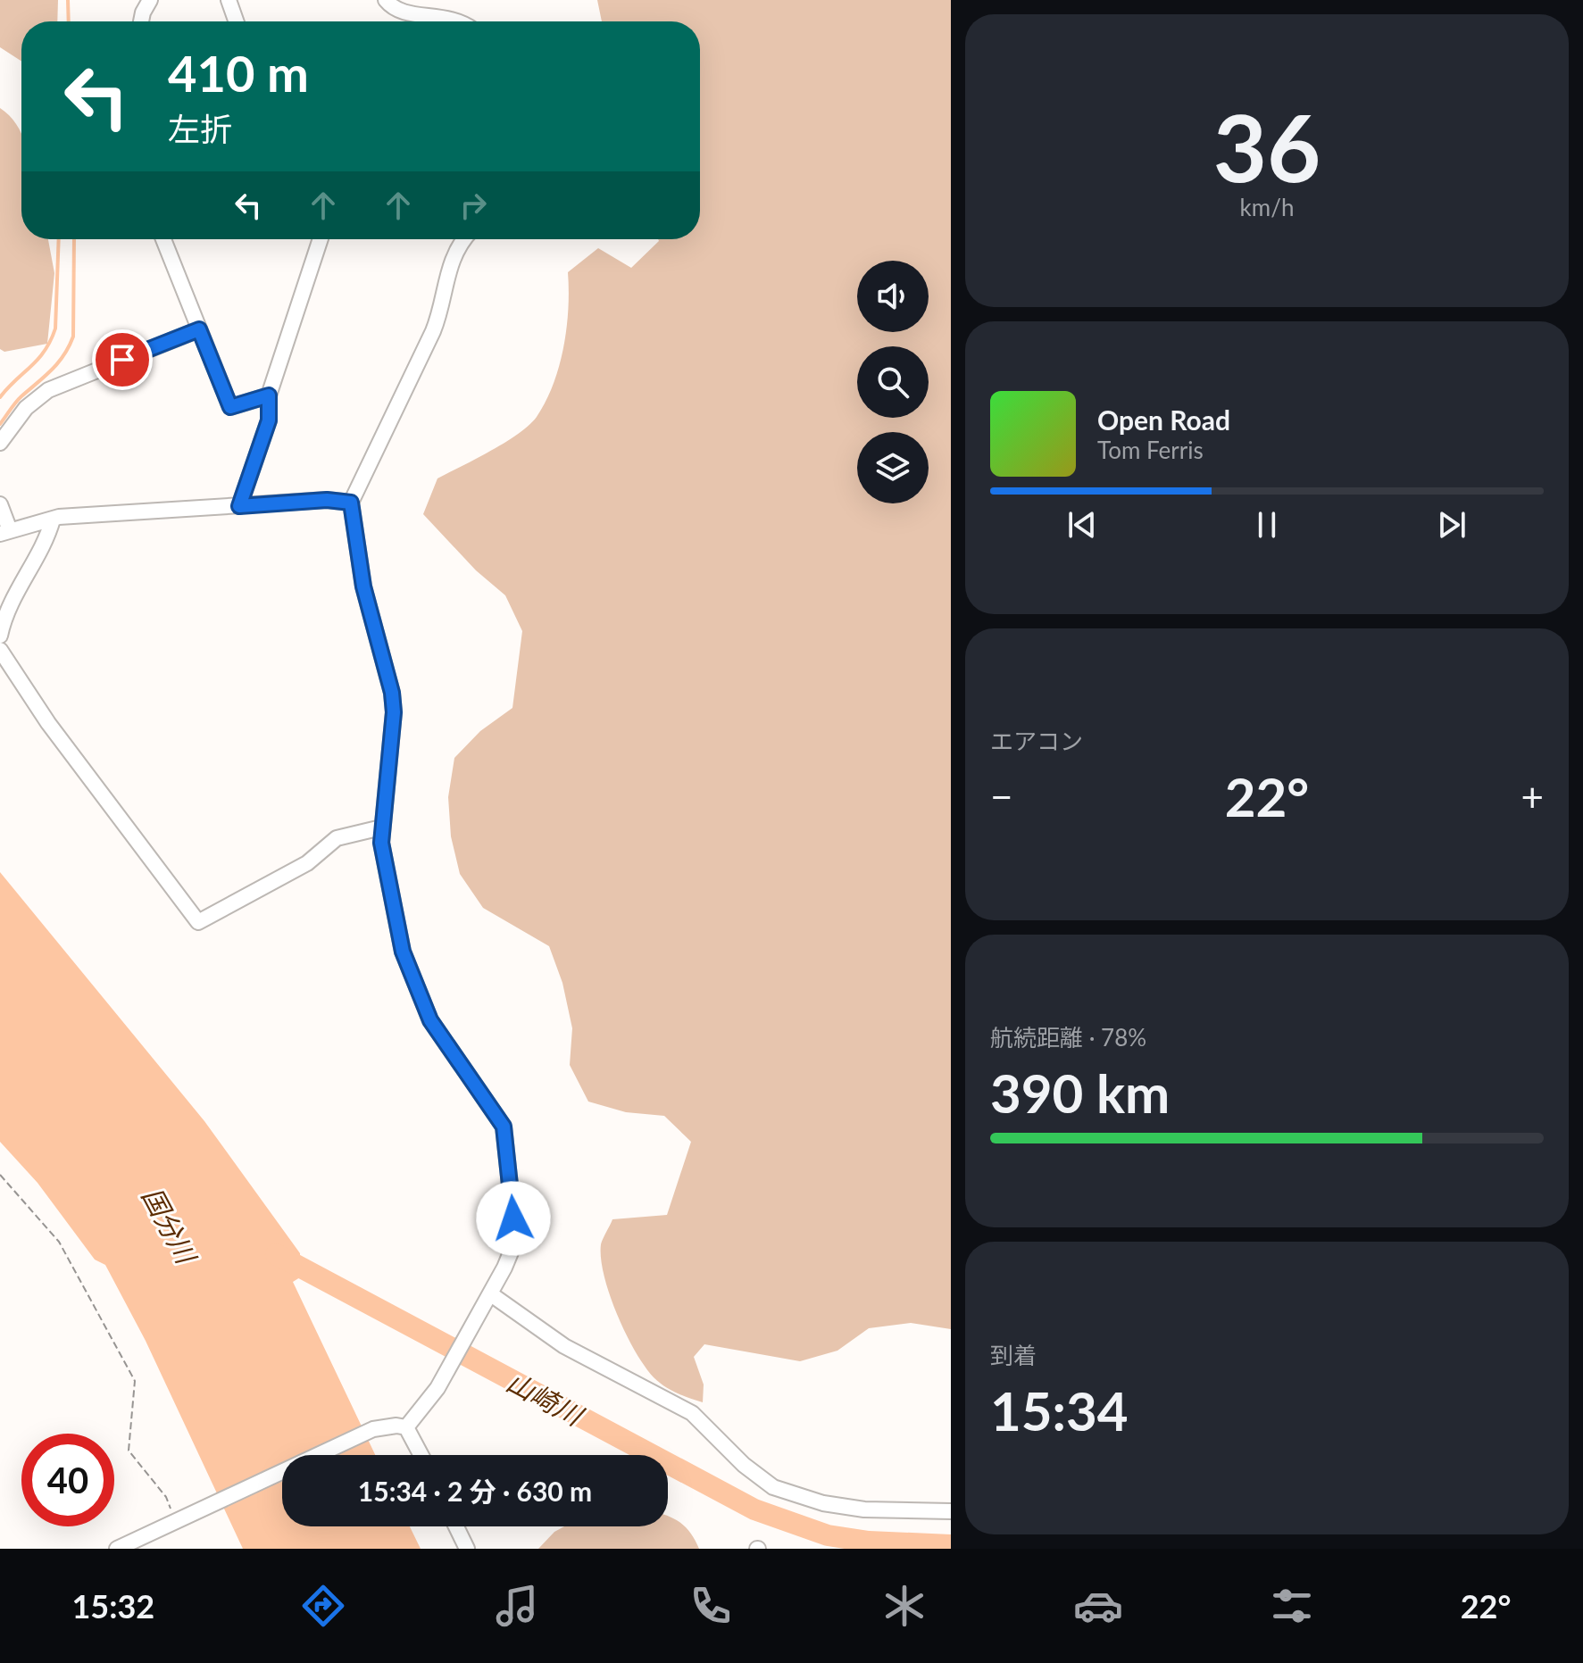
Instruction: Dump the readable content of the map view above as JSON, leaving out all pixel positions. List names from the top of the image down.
{
  "water": ["国分川", "山崎川"],
  "page": {
    "tile": [
      ["36", "km/h"],
      "エアコン",
      ["航続距離 · 78%", "390 km"],
      ["到着", "15:34"]
    ],
    "turn": ["410 m", "左折"],
    "song": ["Open Road", "Tom Ferris"],
    "heat": ["−", "22°", "+"],
    "limit": "40",
    "trip": "15:34 · 2 分 · 630 m",
    "tabs": ["15:32", "22°"]
  }
}
